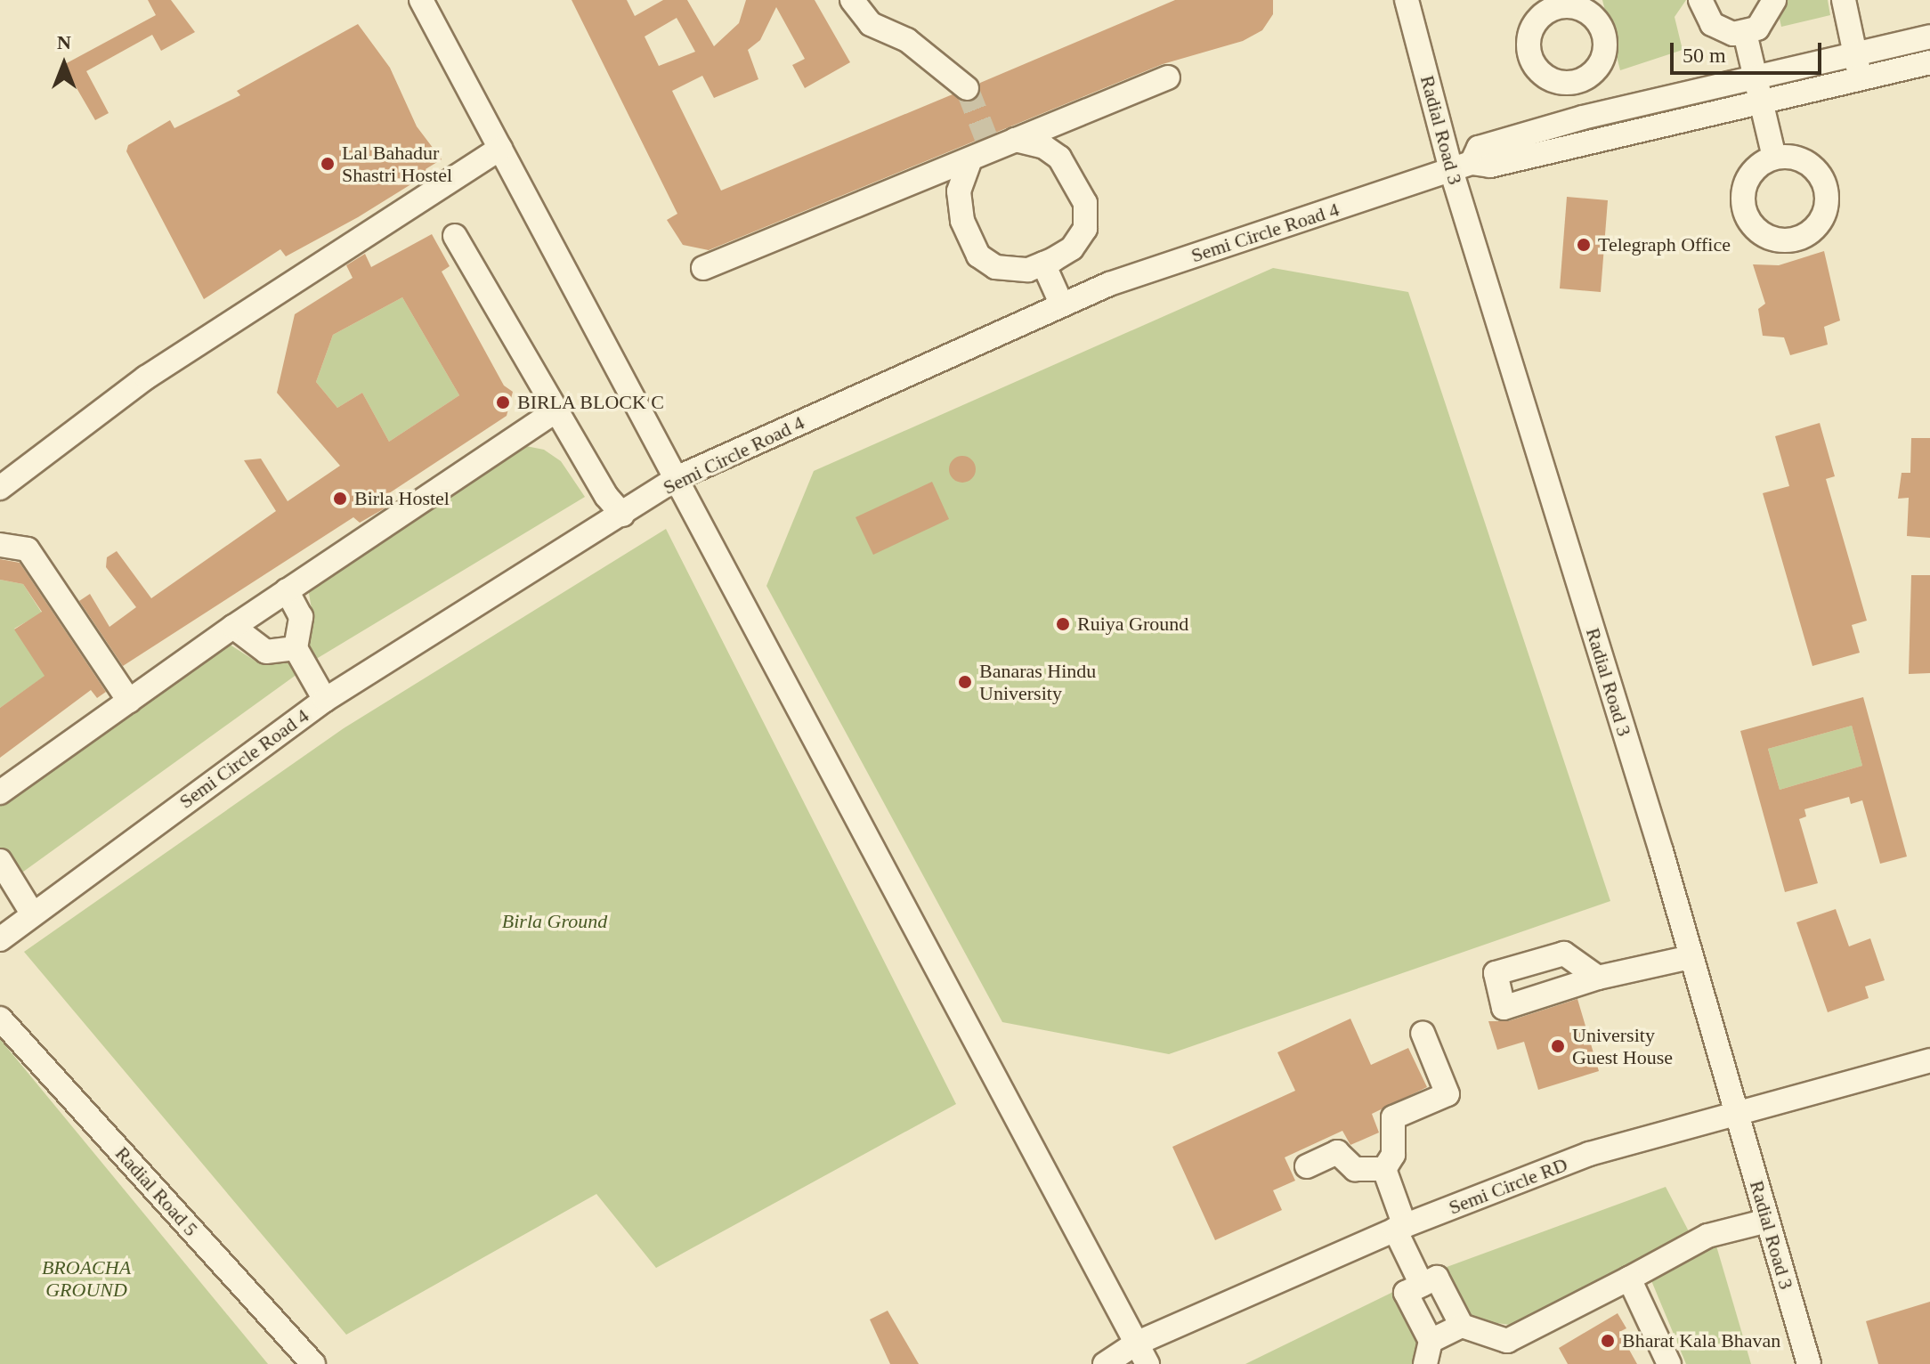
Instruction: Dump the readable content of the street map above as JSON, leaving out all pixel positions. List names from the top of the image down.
{
  "streets": {
    "street": [
      "Radial Road 3",
      "Semi Circle Road 4",
      "Semi Circle RD",
      "Radial Road 5"
    ]
  },
  "crossings": [
    ["Radial Road 3", "Semi Circle Road 4"],
    ["Radial Road 3", "Semi Circle RD"]
  ],
  "parks": ["Birla Ground", "BROACHA GROUND"],
  "places": [
    "Lal Bahadur Shastri Hostel",
    "Telegraph Office",
    "BIRLA BLOCK C",
    "Birla Hostel",
    "Ruiya Ground",
    "Banaras Hindu University",
    "University Guest House",
    "Bharat Kala Bhavan"
  ],
  "scale_bar": "50 m",
  "north": "top"
}
